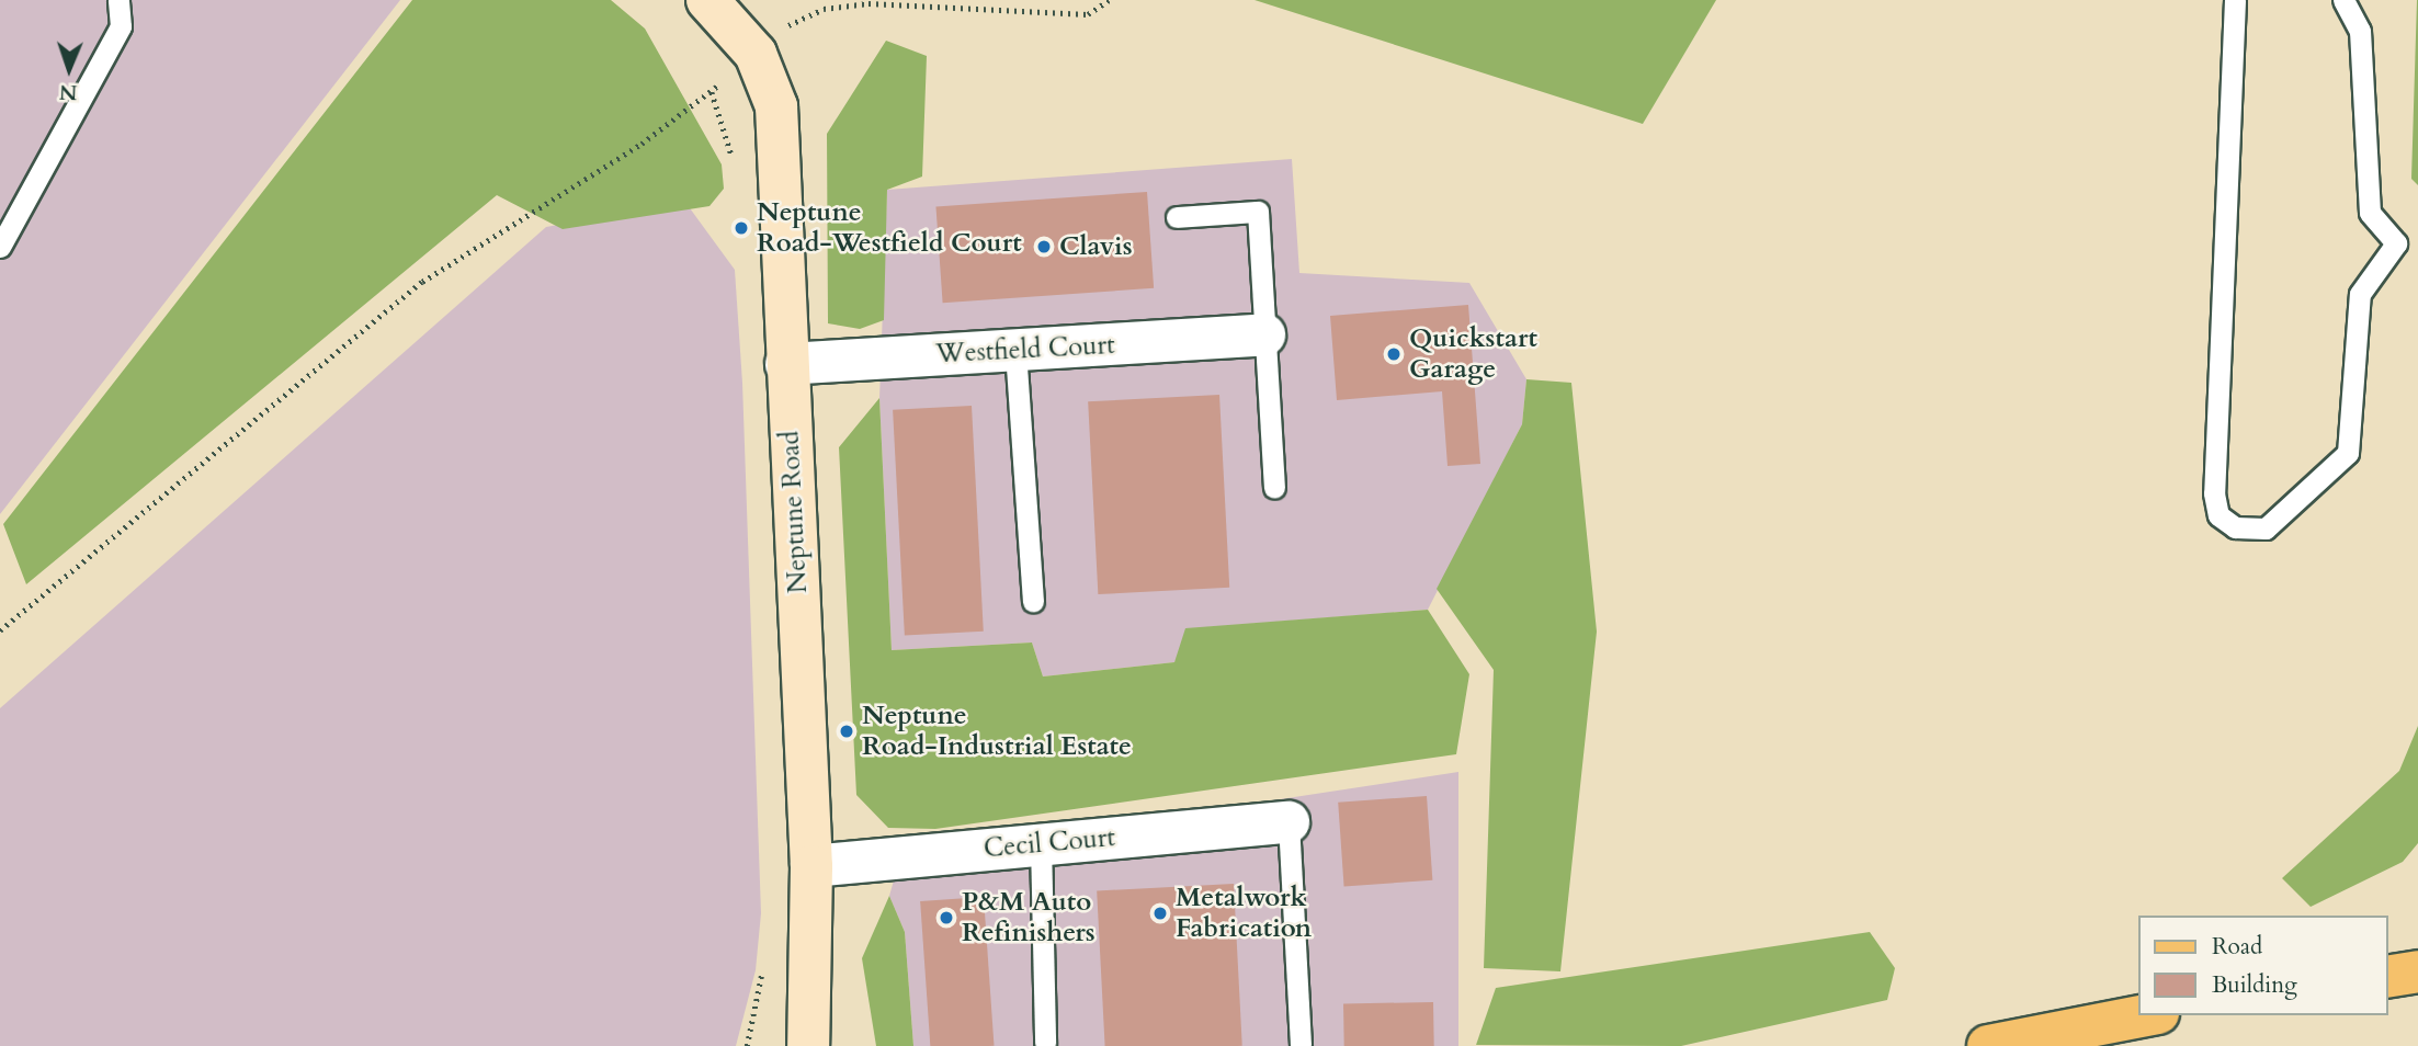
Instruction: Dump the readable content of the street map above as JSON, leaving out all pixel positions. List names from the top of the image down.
{
  "streets": {
    "street": ["Westfield Court", "Neptune Road", "Cecil Court"]
  },
  "crossings": [
    ["Westfield Court", "Neptune Road"],
    ["Neptune Road", "Cecil Court"]
  ],
  "places": [
    "Neptune Road-Westfield Court",
    "Clavis",
    "Quickstart Garage",
    "Neptune Road-Industrial Estate",
    "Metalwork Fabrication",
    "P&M Auto Refinishers"
  ],
  "legend": ["Road", "Building"],
  "north": "bottom"
}
